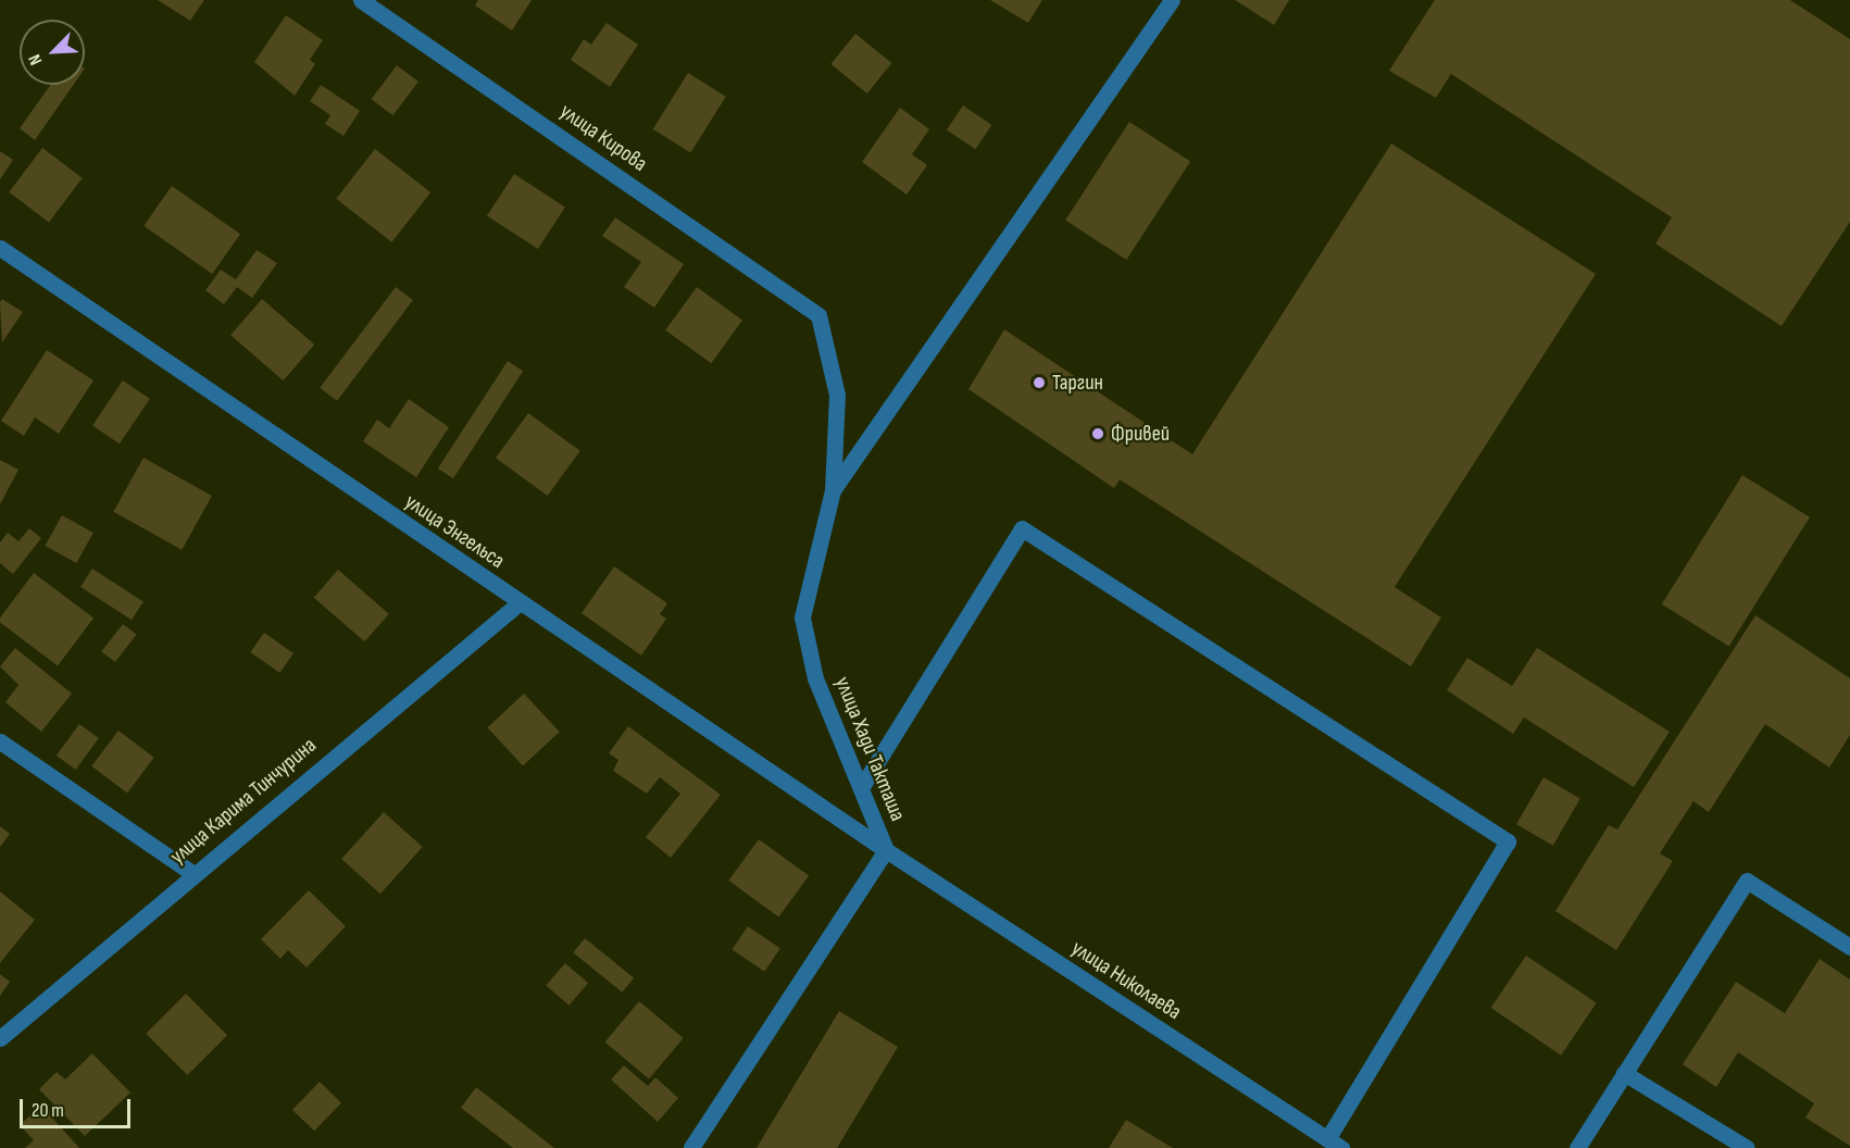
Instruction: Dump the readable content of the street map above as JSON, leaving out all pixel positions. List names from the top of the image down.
{
  "streets": {
    "street": [
      "улица Кирова",
      "улица Энгельса",
      "улица Хади Такташа",
      "улица Карима Тинчурина",
      "улица Николаева"
    ]
  },
  "crossings": [
    ["улица Кирова", "улица Хади Такташа"],
    ["улица Энгельса", "улица Хади Такташа"],
    ["улица Энгельса", "улица Карима Тинчурина"],
    ["улица Энгельса", "улица Николаева"],
    ["улица Хади Такташа", "улица Николаева"]
  ],
  "places": ["Таргин", "Фривей"],
  "scale_bar": "20 m",
  "north": "bottom left"
}
